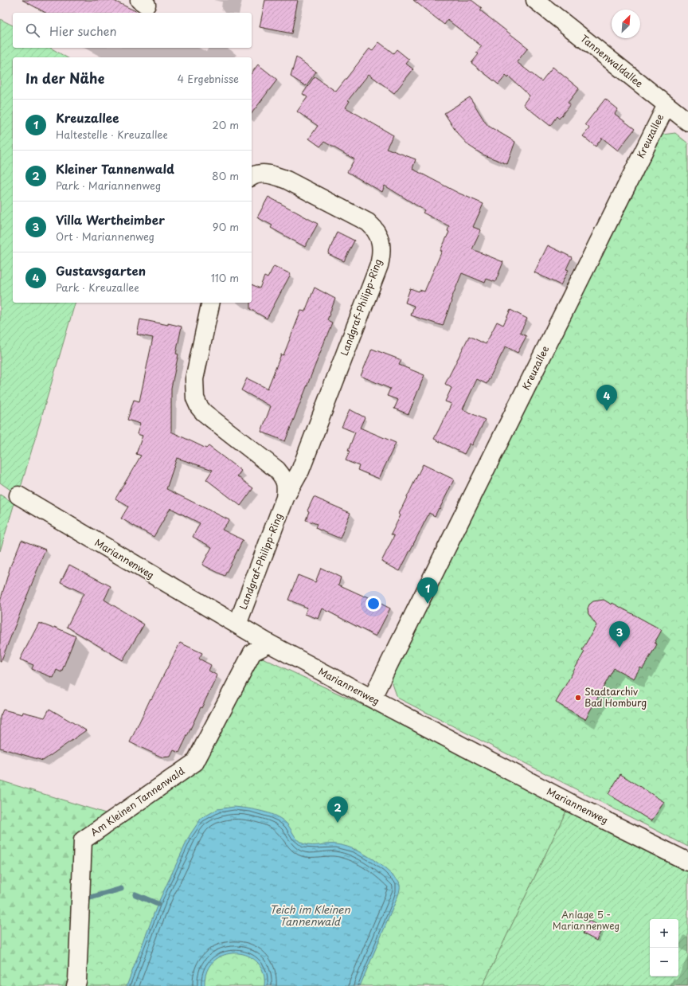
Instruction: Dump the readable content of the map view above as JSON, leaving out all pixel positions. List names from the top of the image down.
{
  "streets": {
    "street": [
      "Tannenwaldallee",
      "Kreuzallee",
      "Landgraf-Philipp-Ring",
      "Mariannenweg",
      "Am Kleinen Tannenwald"
    ]
  },
  "crossings": [
    ["Tannenwaldallee", "Kreuzallee"],
    ["Kreuzallee", "Mariannenweg"],
    ["Landgraf-Philipp-Ring", "Mariannenweg"],
    ["Mariannenweg", "Am Kleinen Tannenwald"]
  ],
  "water": ["Teich im Kleinen Tannenwald"],
  "parks": ["Anlage 5 - Mariannenweg"],
  "places": ["Stadtarchiv Bad Homburg"],
  "north": "top right",
  "page": {
    "search": "Hier suchen",
    "heading": ["In der Nähe", "4 Ergebnisse"],
    "list": [
      {
        "mark": "1",
        "name": "Kreuzallee",
        "note": "Haltestelle · Kreuzallee",
        "value": "20 m"
      },
      {
        "mark": "2",
        "name": "Kleiner Tannenwald",
        "note": "Park · Mariannenweg",
        "value": "80 m"
      },
      {
        "mark": "3",
        "name": "Villa Wertheimber",
        "note": "Ort · Mariannenweg",
        "value": "90 m"
      },
      {
        "mark": "4",
        "name": "Gustavsgarten",
        "note": "Park · Kreuzallee",
        "value": "110 m"
      }
    ],
    "pins": [
      "4",
      "1",
      "3",
      "2"
    ],
    "map_buttons": ["+", "−"]
  }
}
